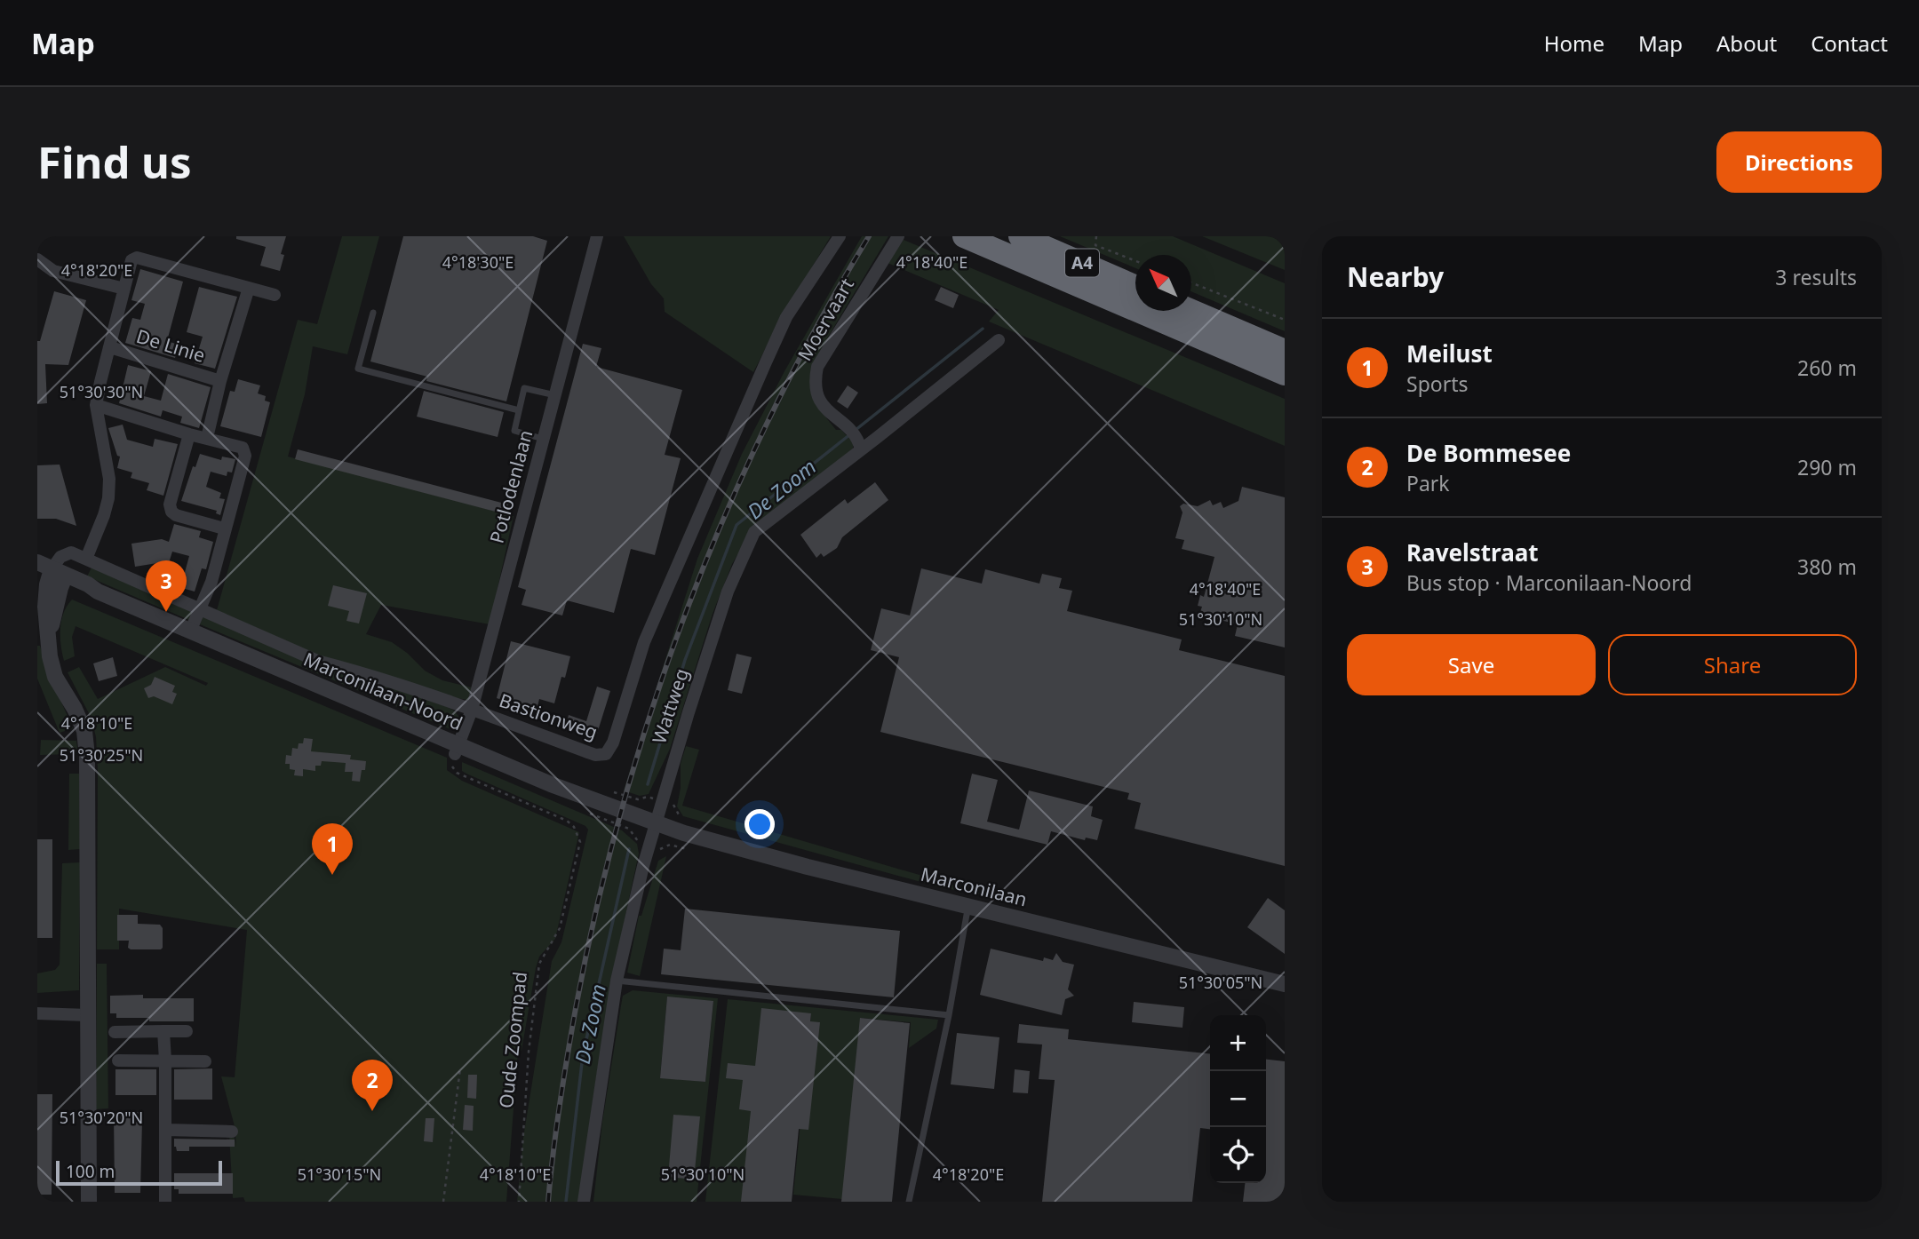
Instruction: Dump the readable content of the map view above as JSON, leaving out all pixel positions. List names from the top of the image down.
{
  "streets": {
    "highway": ["A4"],
    "street": [
      "Moervaart",
      "De Linie",
      "Potlodenlaan",
      "Marconilaan-Noord",
      "Wattweg",
      "Bastionweg",
      "Marconilaan"
    ],
    "path": ["Oude Zoompad"]
  },
  "crossings": [
    ["Moervaart", "Wattweg"],
    ["De Linie", "Bastionweg"],
    ["Potlodenlaan", "Marconilaan-Noord"],
    ["Potlodenlaan", "Bastionweg"],
    ["Potlodenlaan", "Oude Zoompad"],
    ["Marconilaan-Noord", "Wattweg"],
    ["Marconilaan-Noord", "Bastionweg"],
    ["Marconilaan-Noord", "Marconilaan"],
    ["Marconilaan-Noord", "Oude Zoompad"],
    ["Wattweg", "Marconilaan"]
  ],
  "water": ["De Zoom"],
  "scale_bar": "100 m",
  "north": "top left",
  "page": {
    "header": "Map",
    "nav": [
      "Home",
      "Map",
      "About",
      "Contact"
    ],
    "buttons": [
      "Directions",
      ["Save", "Share"]
    ],
    "title": "Find us",
    "heading": ["Nearby", "3 results"],
    "list": [
      {
        "mark": "1",
        "name": "Meilust",
        "note": "Sports",
        "value": "260 m"
      },
      {
        "mark": "2",
        "name": "De Bommesee",
        "note": "Park",
        "value": "290 m"
      },
      {
        "mark": "3",
        "name": "Ravelstraat",
        "note": "Bus stop · Marconilaan-Noord",
        "value": "380 m"
      }
    ],
    "pins": ["3", "1", "2"],
    "map_buttons": ["+", "−"],
    "scale": "100 m"
  },
  "coordinates": [
    "4°18'30\"E",
    "4°18'40\"E",
    "4°18'20\"E",
    "51°30'30\"N",
    "51°30'10\"N",
    "4°18'10\"E",
    "51°30'25\"N",
    "51°30'05\"N",
    "51°30'20\"N",
    "51°30'15\"N"
  ]
}
